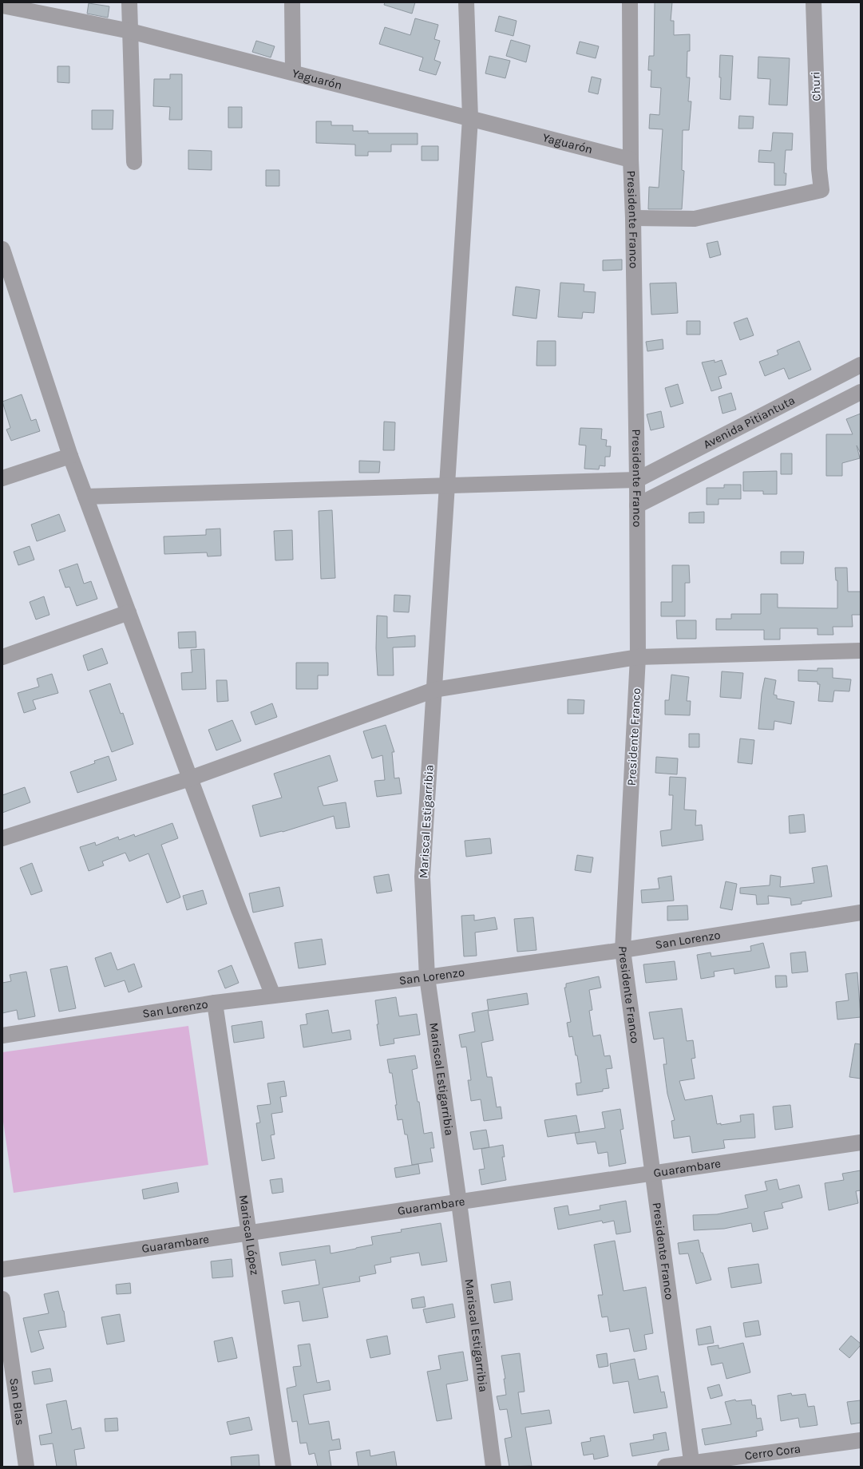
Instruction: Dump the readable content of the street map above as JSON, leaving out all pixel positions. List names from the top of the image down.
{
  "streets": {
    "street": [
      "Yaguarón",
      "Churi",
      "Presidente Franco",
      "Avenida Pitiantuta",
      "Mariscal Estigarribia",
      "San Lorenzo",
      "Guarambare",
      "Mariscal López",
      "San Blas",
      "Cerro Cora"
    ]
  },
  "crossings": [
    ["Yaguarón", "Presidente Franco"],
    ["Yaguarón", "Mariscal Estigarribia"],
    ["Churi", "Presidente Franco"],
    ["Presidente Franco", "Avenida Pitiantuta"],
    ["Presidente Franco", "San Lorenzo"],
    ["Presidente Franco", "Guarambare"],
    ["Presidente Franco", "Cerro Cora"],
    ["Mariscal Estigarribia", "San Lorenzo"],
    ["Mariscal Estigarribia", "Guarambare"],
    ["San Lorenzo", "Mariscal López"],
    ["Guarambare", "Mariscal López"]
  ]
}
